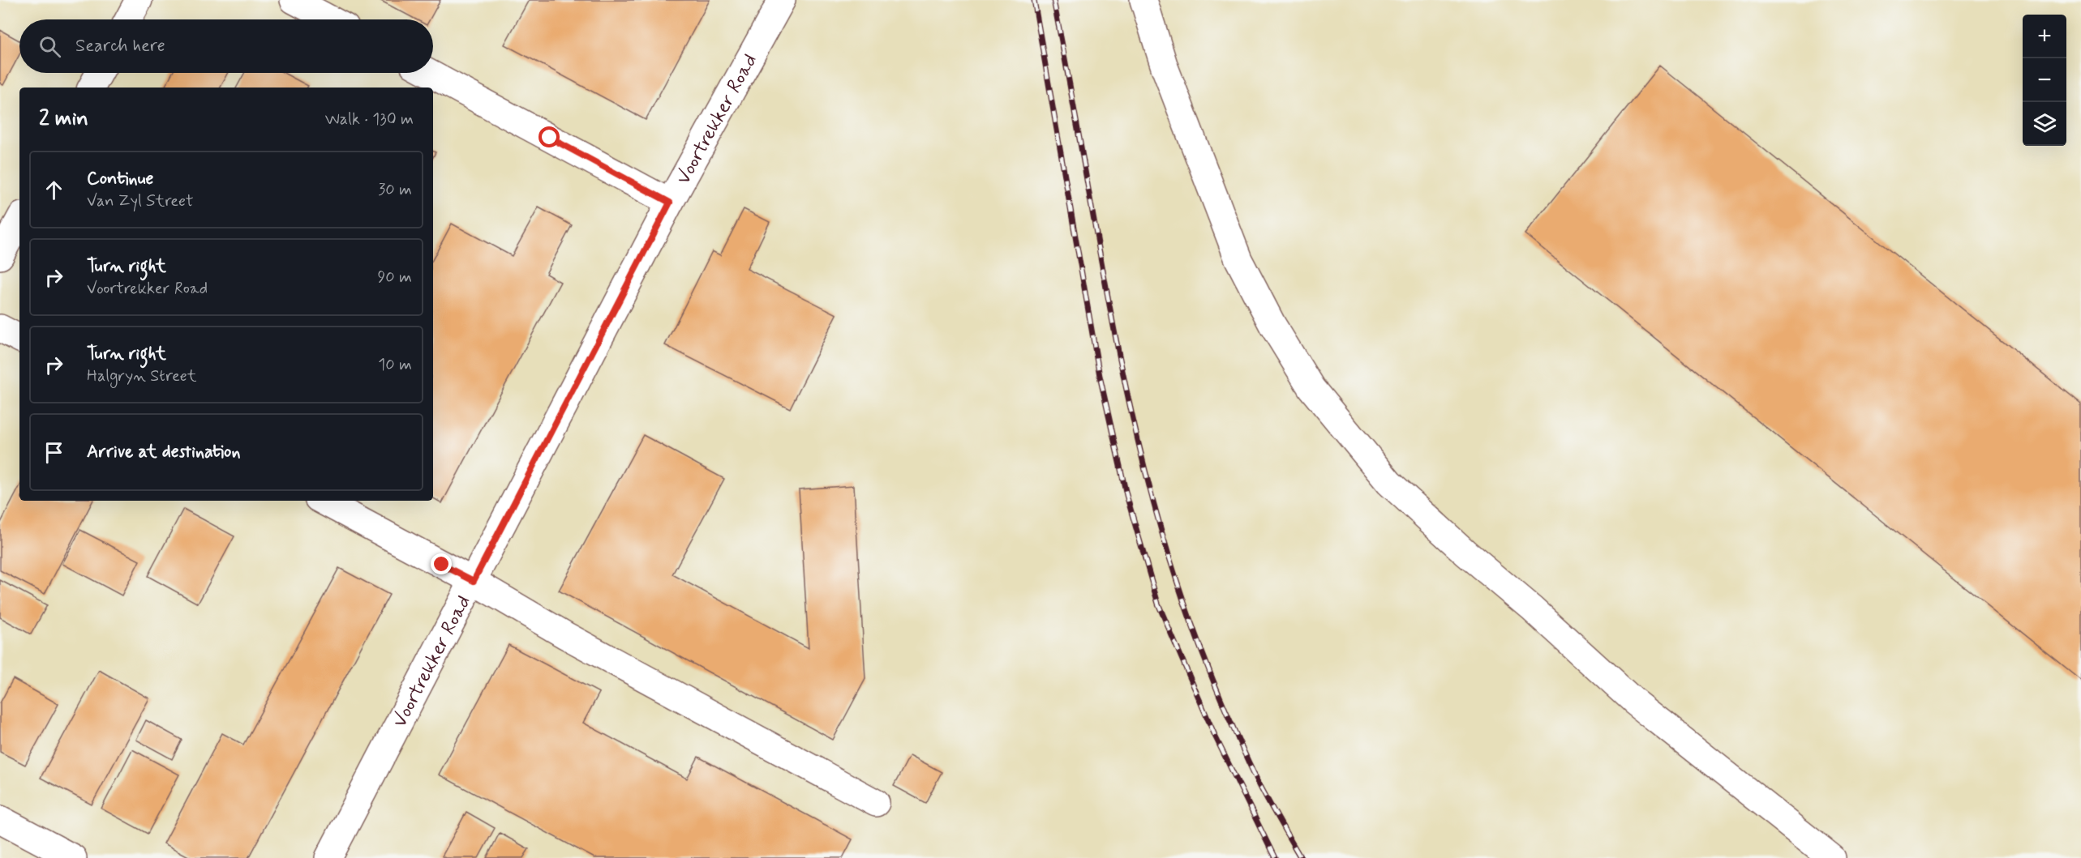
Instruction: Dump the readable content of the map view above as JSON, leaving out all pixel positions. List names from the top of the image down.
{
  "streets": {
    "street": ["Voortrekker Road"]
  },
  "page": {
    "map_buttons": ["+", "−"],
    "search": "Search here",
    "heading": ["2 min", "Walk · 130 m"],
    "list": [
      ["Continue", "Van Zyl Street", "30 m"],
      ["Turn right", "Voortrekker Road", "90 m"],
      ["Turn right", "Halgryn Street", "10 m"],
      "Arrive at destination"
    ]
  }
}
